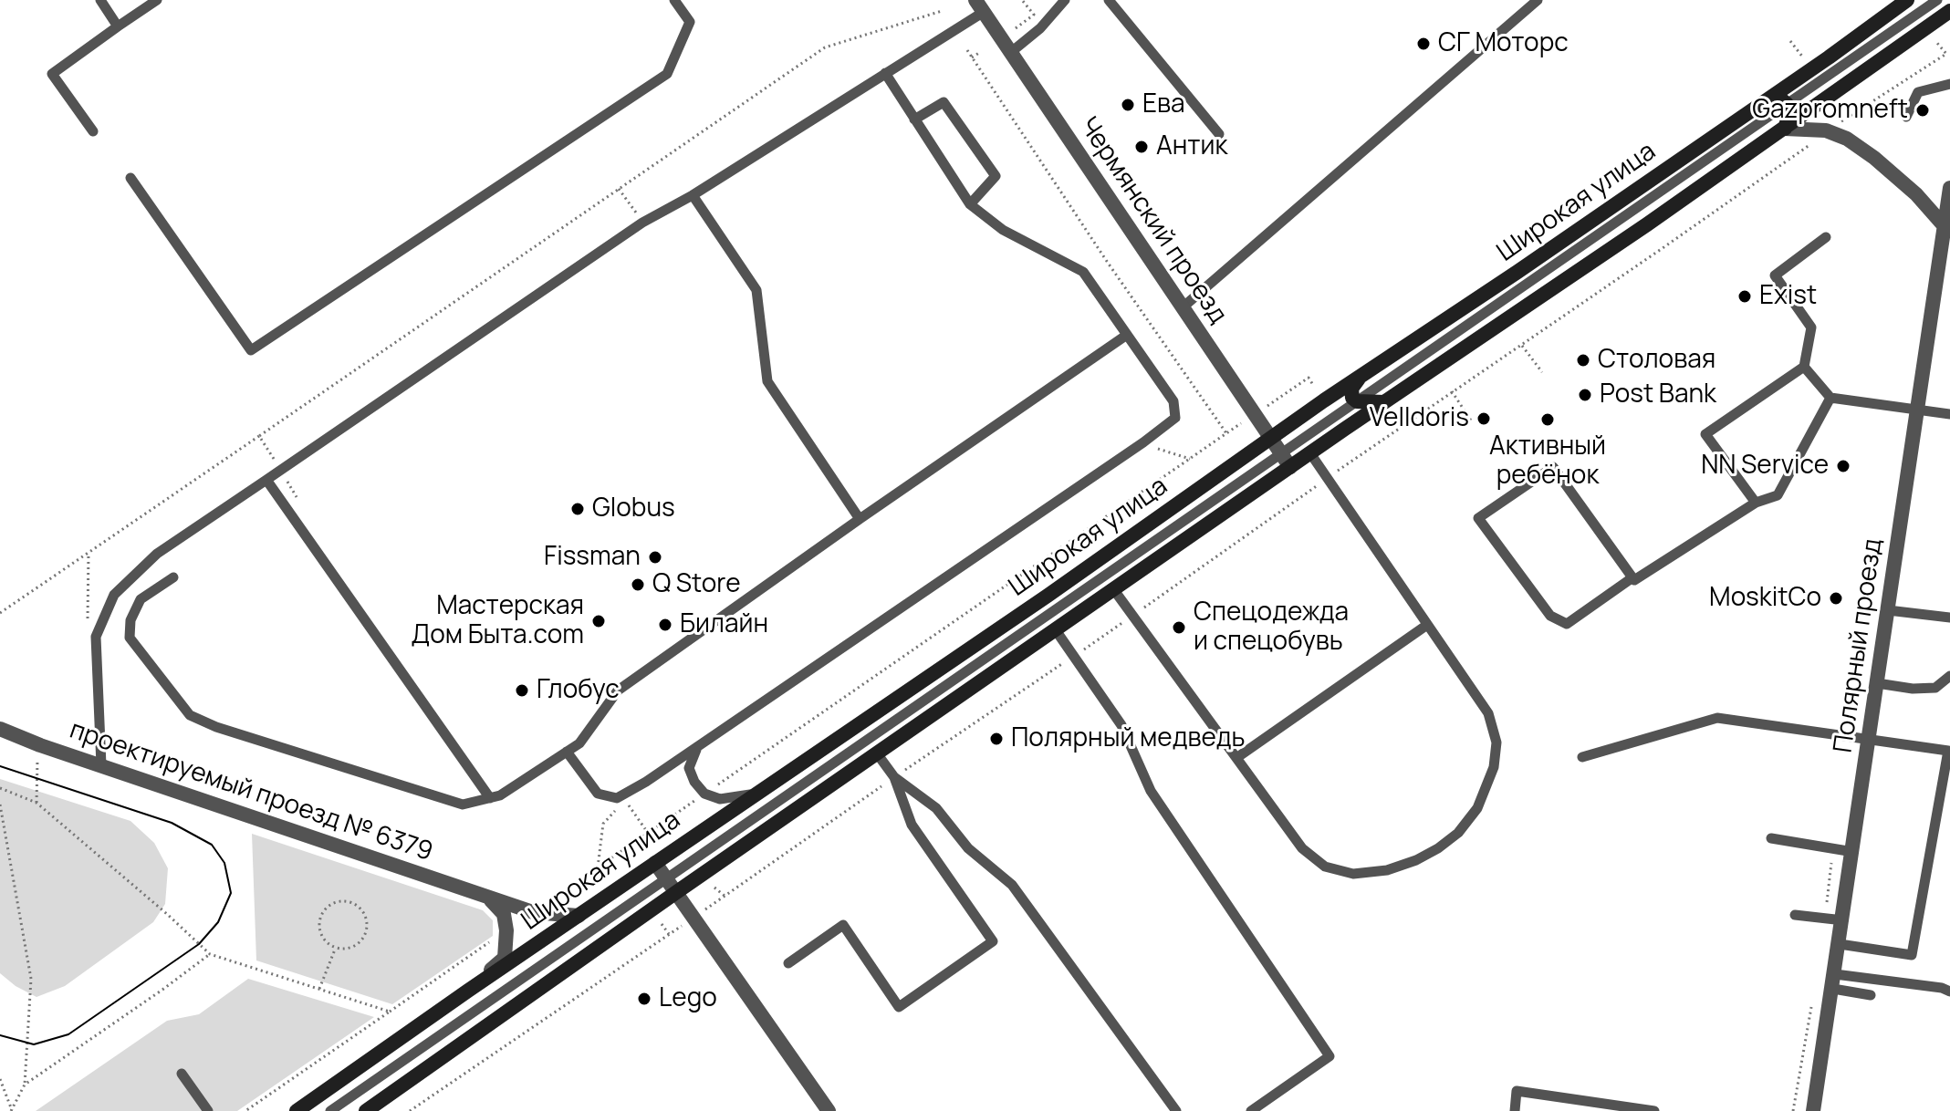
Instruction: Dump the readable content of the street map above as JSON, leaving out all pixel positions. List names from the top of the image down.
{
  "streets": {
    "main road": ["Широкая улица"],
    "street": ["Чермянский проезд", "Полярный проезд", "проектируемый проезд № 6379"]
  },
  "crossings": [
    ["Широкая улица", "Чермянский проезд"],
    ["Широкая улица", "проектируемый проезд № 6379"]
  ],
  "places": [
    "СГ Моторс",
    "Ева",
    "Gazpromneft",
    "Антик",
    "Exist",
    "Столовая",
    "Post Bank",
    "Velldoris",
    "Активный ребёнок",
    "NN Service",
    "Globus",
    "Fissman",
    "Q Store",
    "MoskitCo",
    "Мастерская Дом Быта.com",
    "Билайн",
    "Спецодежда и спецобувь",
    "Глобус",
    "Полярный медведь",
    "Lego"
  ]
}
